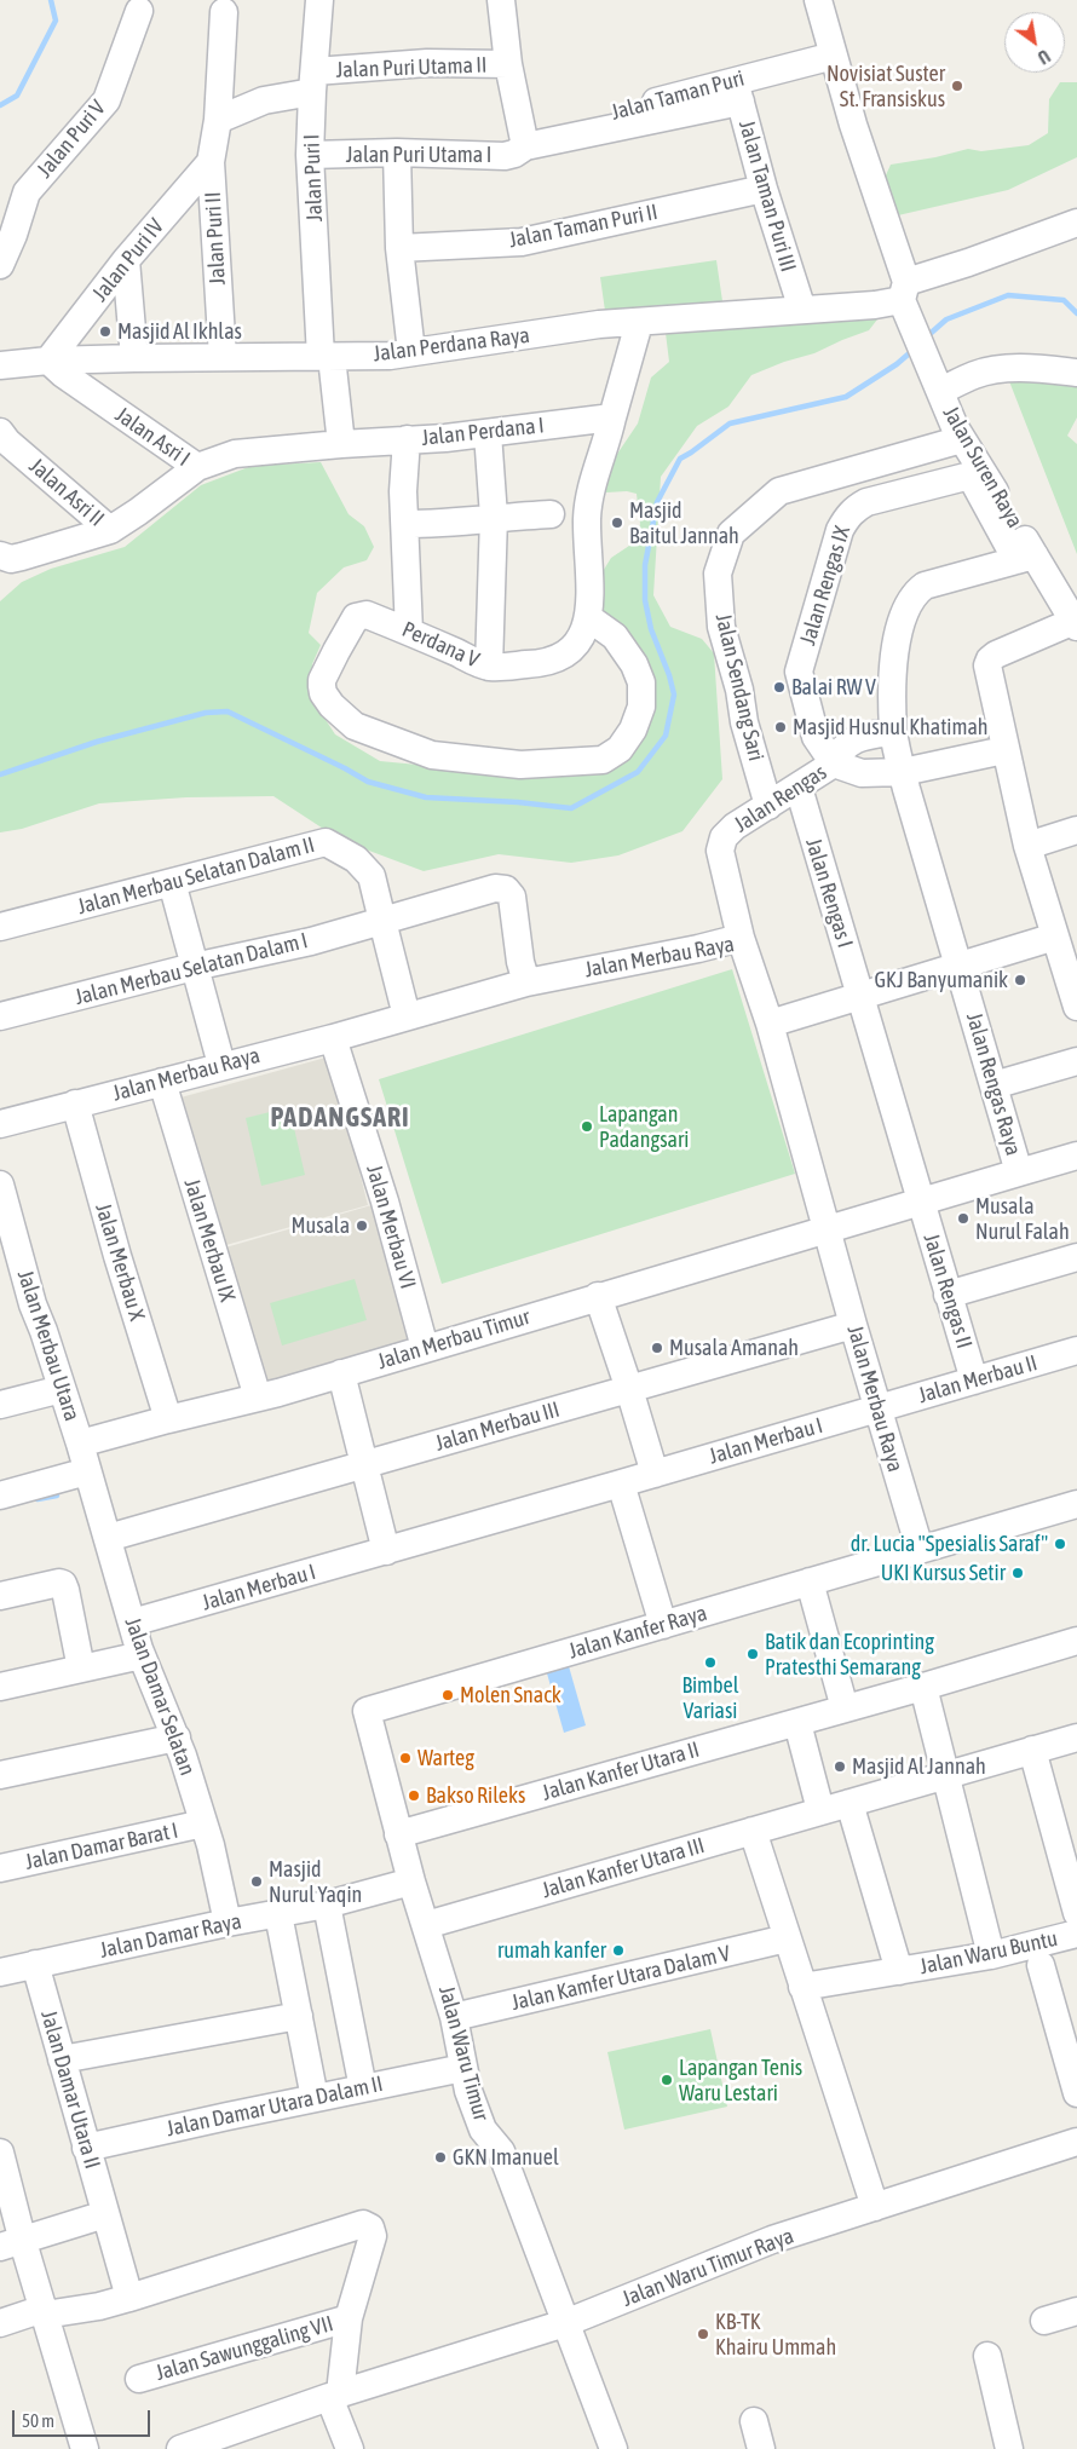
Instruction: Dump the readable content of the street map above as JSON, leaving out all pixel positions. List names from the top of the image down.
{
  "streets": {
    "street": [
      "Jalan Puri Utama II",
      "Jalan Taman Puri",
      "Jalan Puri V",
      "Jalan Puri Utama I",
      "Jalan Puri I",
      "Jalan Taman Puri III",
      "Jalan Taman Puri II",
      "Jalan Puri II",
      "Jalan Puri IV",
      "Jalan Perdana Raya",
      "Jalan Perdana I",
      "Jalan Asri I",
      "Jalan Suren Raya",
      "Jalan Asri II",
      "Jalan Rengas IX",
      "Perdana V",
      "Jalan Sendang Sari",
      "Jalan Rengas",
      "Jalan Merbau Selatan Dalam II",
      "Jalan Rengas I",
      "Jalan Merbau Raya",
      "Jalan Merbau Selatan Dalam I",
      "Jalan Rengas Raya",
      "Jalan Merbau VI",
      "Jalan Merbau IX",
      "Jalan Merbau X",
      "Jalan Rengas II",
      "Jalan Merbau Timur",
      "Jalan Merbau Utara",
      "Jalan Merbau II",
      "Jalan Merbau III",
      "Jalan Merbau I",
      "Jalan Kanfer Raya",
      "Jalan Damar Selatan",
      "Jalan Kanfer Utara II",
      "Jalan Damar Barat I",
      "Jalan Kanfer Utara III",
      "Jalan Damar Raya",
      "Jalan Waru Buntu",
      "Jalan Kamfer Utara Dalam V",
      "Jalan Waru Timur",
      "Jalan Damar Utara II",
      "Jalan Damar Utara Dalam II",
      "Jalan Waru Timur Raya",
      "Jalan Sawunggaling VII"
    ]
  },
  "crossings": [
    ["Jalan Puri Utama II", "Jalan Puri I"],
    ["Jalan Taman Puri", "Jalan Puri Utama I"],
    ["Jalan Taman Puri", "Jalan Taman Puri III"],
    ["Jalan Taman Puri", "Jalan Suren Raya"],
    ["Jalan Puri Utama I", "Jalan Puri I"],
    ["Jalan Puri I", "Jalan Perdana Raya"],
    ["Jalan Taman Puri III", "Jalan Taman Puri II"],
    ["Jalan Taman Puri III", "Jalan Perdana Raya"],
    ["Jalan Puri II", "Jalan Puri IV"],
    ["Jalan Puri II", "Jalan Perdana Raya"],
    ["Jalan Puri IV", "Jalan Perdana Raya"],
    ["Jalan Puri IV", "Jalan Asri I"],
    ["Jalan Perdana Raya", "Jalan Asri I"],
    ["Jalan Perdana Raya", "Jalan Suren Raya"],
    ["Jalan Perdana I", "Jalan Asri I"],
    ["Jalan Asri I", "Jalan Asri II"],
    ["Jalan Suren Raya", "Jalan Rengas IX"],
    ["Jalan Suren Raya", "Jalan Sendang Sari"],
    ["Jalan Suren Raya", "Jalan Rengas Raya"],
    ["Jalan Rengas IX", "Jalan Rengas"],
    ["Jalan Rengas IX", "Jalan Rengas Raya"],
    ["Jalan Sendang Sari", "Jalan Rengas"],
    ["Jalan Rengas", "Jalan Rengas I"],
    ["Jalan Rengas", "Jalan Merbau Raya"],
    ["Jalan Rengas", "Jalan Rengas Raya"],
    ["Jalan Merbau Selatan Dalam II", "Jalan Merbau Selatan Dalam I"],
    ["Jalan Rengas I", "Jalan Rengas Raya"],
    ["Jalan Rengas I", "Jalan Rengas II"],
    ["Jalan Merbau Raya", "Jalan Merbau Selatan Dalam I"],
    ["Jalan Merbau Raya", "Jalan Rengas Raya"],
    ["Jalan Merbau Raya", "Jalan Merbau VI"],
    ["Jalan Merbau Raya", "Jalan Merbau IX"],
    ["Jalan Merbau Raya", "Jalan Merbau X"],
    ["Jalan Merbau Raya", "Jalan Merbau Timur"],
    ["Jalan Merbau Raya", "Jalan Merbau II"],
    ["Jalan Merbau Raya", "Jalan Merbau III"],
    ["Jalan Merbau Raya", "Jalan Merbau I"],
    ["Jalan Merbau Raya", "Jalan Kanfer Raya"],
    ["Jalan Rengas Raya", "Jalan Rengas II"],
    ["Jalan Rengas Raya", "Jalan Merbau Timur"],
    ["Jalan Merbau VI", "Jalan Merbau Timur"],
    ["Jalan Merbau IX", "Jalan Merbau Timur"],
    ["Jalan Merbau X", "Jalan Merbau Timur"],
    ["Jalan Rengas II", "Jalan Merbau II"],
    ["Jalan Merbau Timur", "Jalan Merbau Utara"],
    ["Jalan Merbau Utara", "Jalan Damar Selatan"],
    ["Jalan Merbau II", "Jalan Merbau I"],
    ["Jalan Merbau III", "Jalan Damar Selatan"],
    ["Jalan Merbau I", "Jalan Damar Selatan"],
    ["Jalan Kanfer Raya", "Jalan Kanfer Utara II"],
    ["Jalan Kanfer Raya", "Jalan Damar Raya"],
    ["Jalan Kanfer Raya", "Jalan Waru Timur"],
    ["Jalan Damar Selatan", "Jalan Damar Barat I"],
    ["Jalan Damar Selatan", "Jalan Damar Raya"],
    ["Jalan Kanfer Utara III", "Jalan Waru Timur"],
    ["Jalan Damar Raya", "Jalan Waru Timur"],
    ["Jalan Damar Raya", "Jalan Damar Utara II"],
    ["Jalan Kamfer Utara Dalam V", "Jalan Waru Timur"],
    ["Jalan Waru Timur", "Jalan Damar Utara Dalam II"],
    ["Jalan Waru Timur", "Jalan Waru Timur Raya"],
    ["Jalan Damar Utara II", "Jalan Damar Utara Dalam II"],
    ["Jalan Damar Utara II", "Jalan Sawunggaling VII"],
    ["Jalan Waru Timur Raya", "Jalan Sawunggaling VII"]
  ],
  "districts": ["PADANGSARI"],
  "places": [
    "Novisiat Suster St. Fransiskus",
    "Masjid Al Ikhlas",
    "Masjid Baitul Jannah",
    "Balai RW V",
    "Masjid Husnul Khatimah",
    "GKJ Banyumanik",
    "Lapangan Padangsari",
    "Musala Nurul Falah",
    "Musala",
    "Musala Amanah",
    "dr. Lucia \"Spesialis Saraf\"",
    "UKI Kursus Setir",
    "Batik dan Ecoprinting Pratesthi Semarang",
    "Bimbel Variasi",
    "Molen Snack",
    "Warteg",
    "Masjid Al Jannah",
    "Bakso Rileks",
    "Masjid Nurul Yaqin",
    "rumah kanfer",
    "Lapangan Tenis Waru Lestari",
    "GKN Imanuel",
    "KB-TK Khairu Ummah"
  ],
  "scale_bar": "50 m",
  "north": "bottom right"
}
